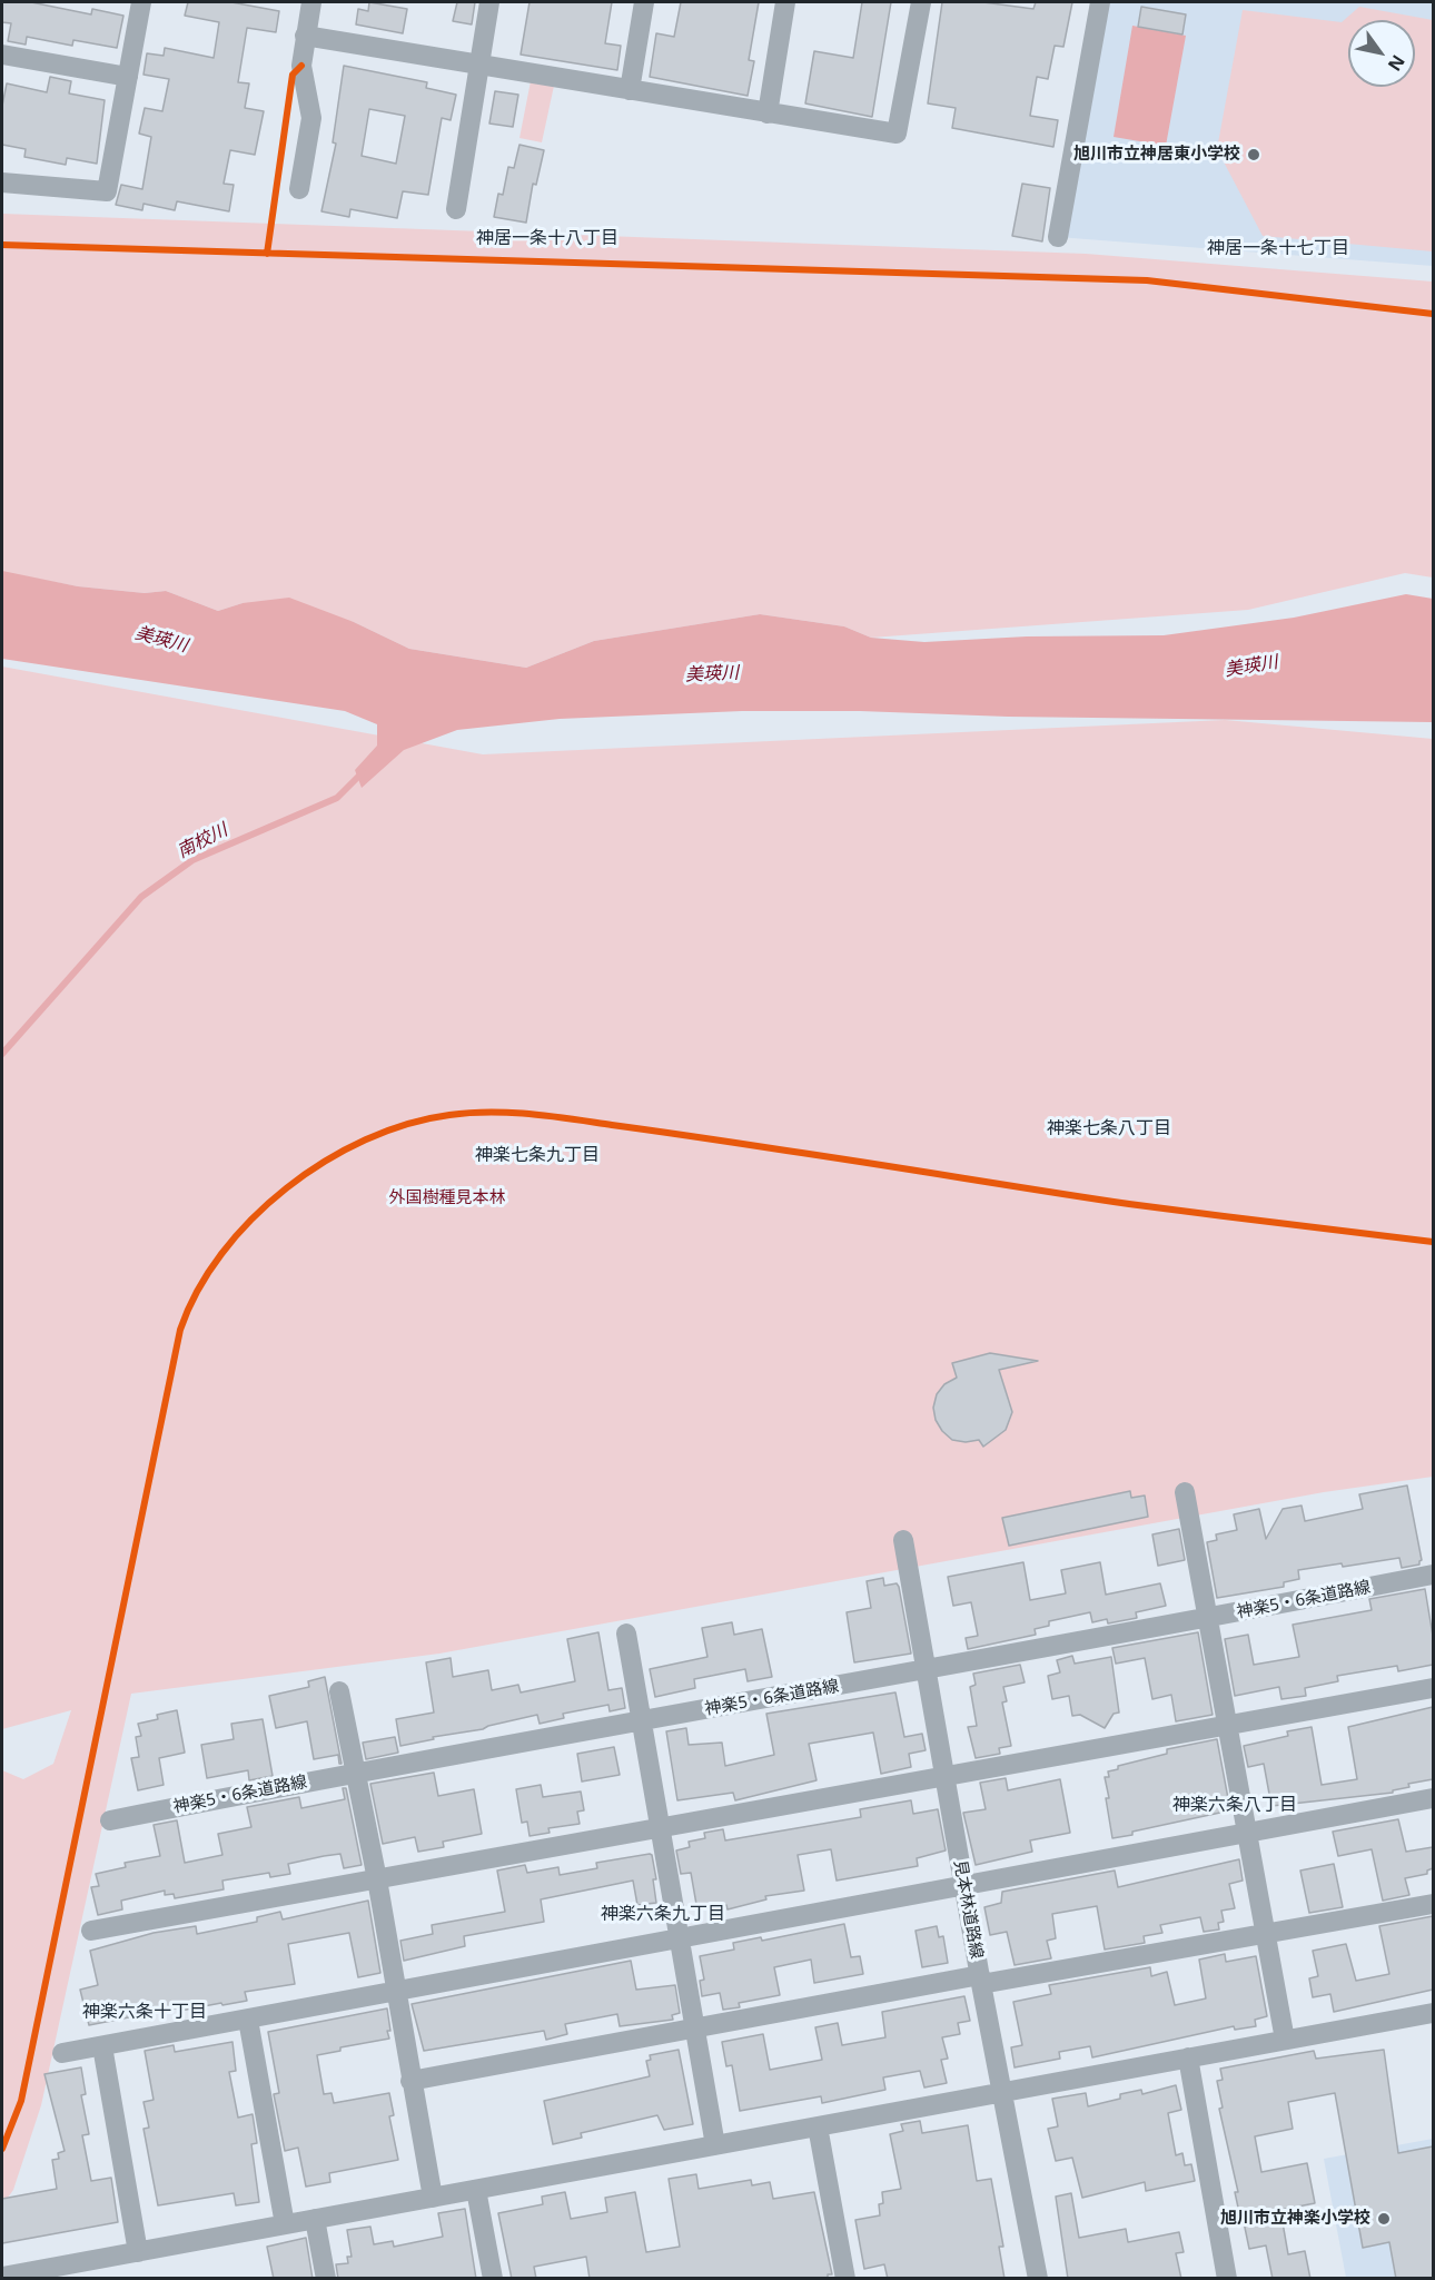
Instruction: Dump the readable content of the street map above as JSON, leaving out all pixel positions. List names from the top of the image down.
{
  "streets": {
    "street": ["神楽5・6条道路線", "見本林道路線"]
  },
  "crossings": [
    ["神楽5・6条道路線", "見本林道路線"]
  ],
  "districts": [
    "神居一条十八丁目",
    "神居一条十七丁目",
    "神楽七条八丁目",
    "神楽七条九丁目",
    "神楽六条八丁目",
    "神楽六条九丁目",
    "神楽六条十丁目"
  ],
  "water": ["美瑛川", "南校川"],
  "parks": ["外国樹種見本林"],
  "places": ["旭川市立神居東小学校", "旭川市立神楽小学校"],
  "north": "bottom right"
}
